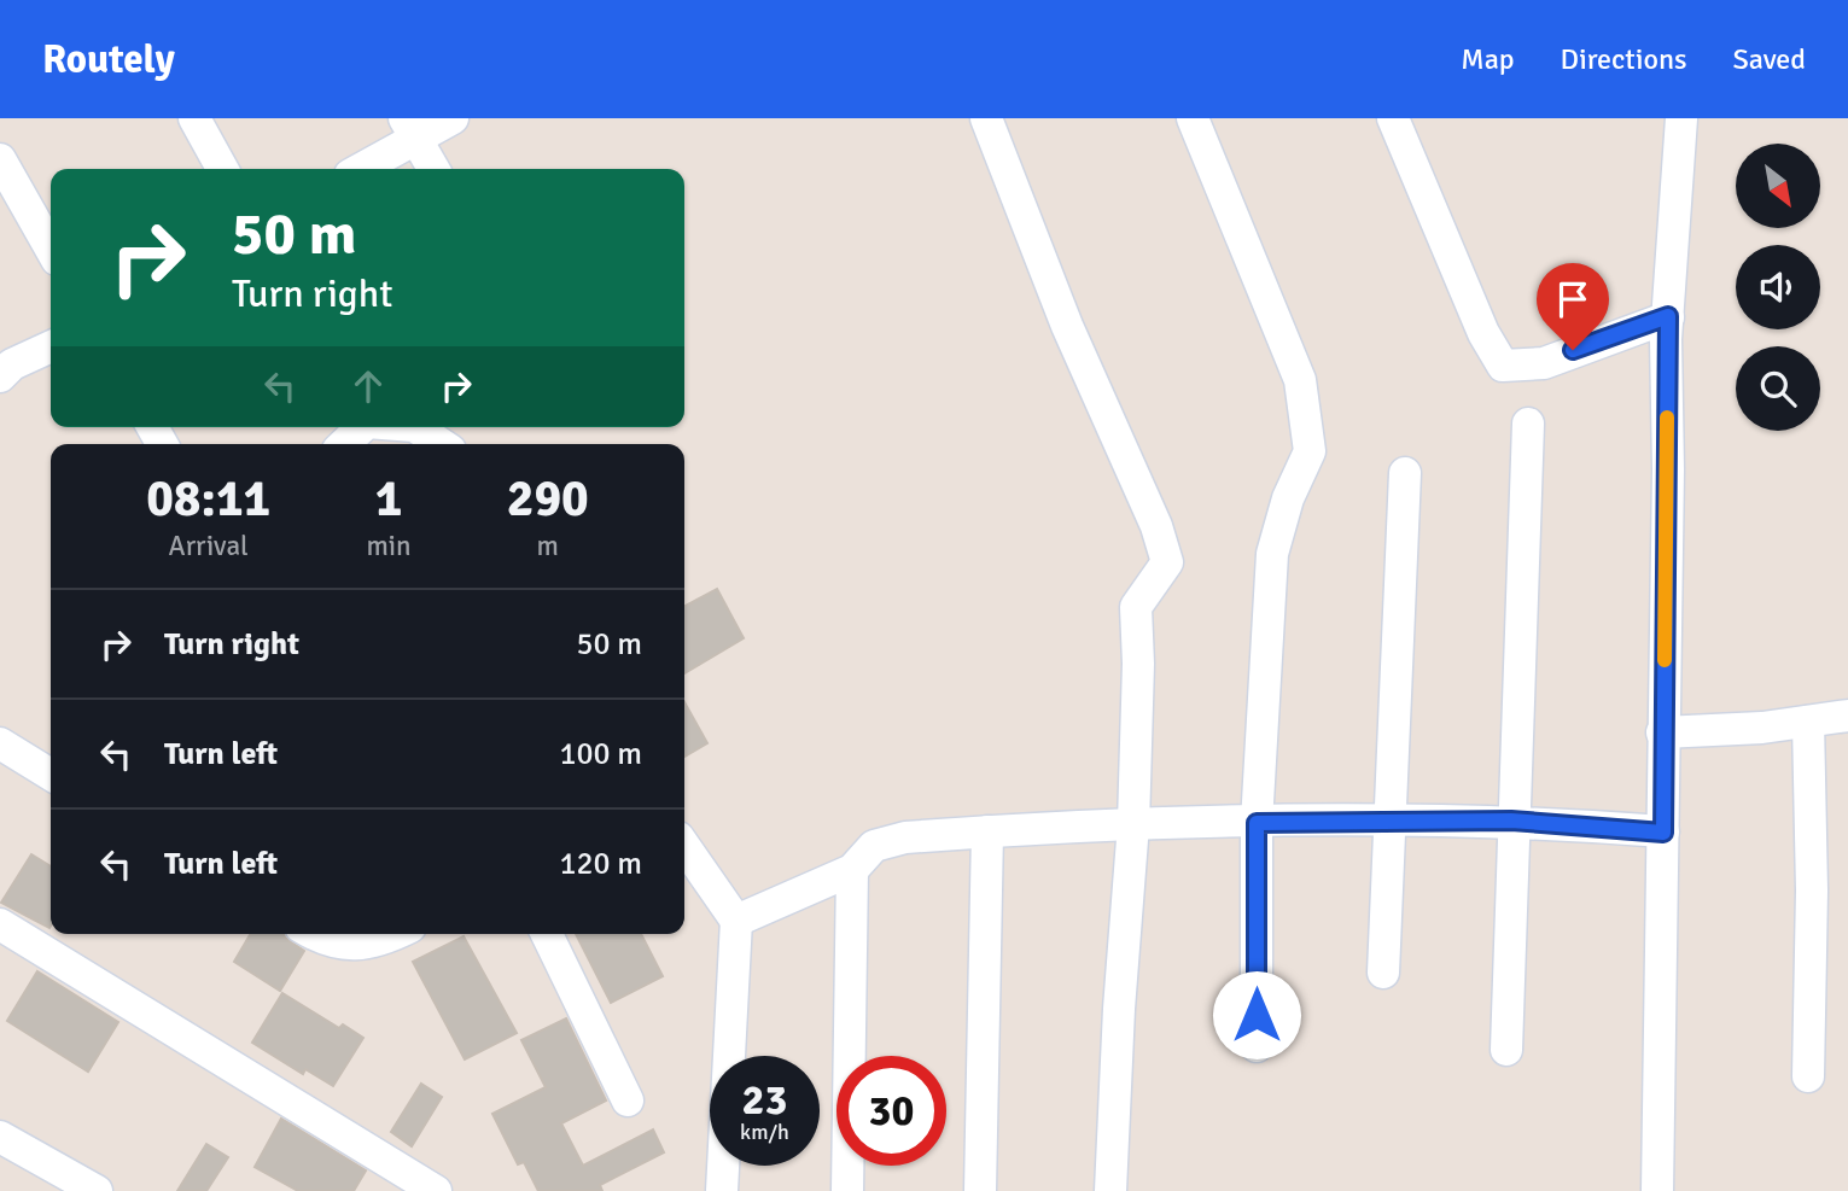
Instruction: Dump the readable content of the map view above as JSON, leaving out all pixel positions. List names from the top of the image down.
{
  "north": "bottom right",
  "page": {
    "header": "Routely",
    "nav": ["Map", "Directions", "Saved"],
    "turn": ["50 m", "Turn right"],
    "eta": [
      "08:11",
      "Arrival",
      "1",
      "min",
      "290",
      "m"
    ],
    "list": [
      {
        "name": "Turn right",
        "value": "50 m"
      },
      {
        "name": "Turn left",
        "value": "100 m"
      },
      {
        "name": "Turn left",
        "value": "120 m"
      }
    ],
    "speed": "23 km/h",
    "limit": "30"
  }
}
